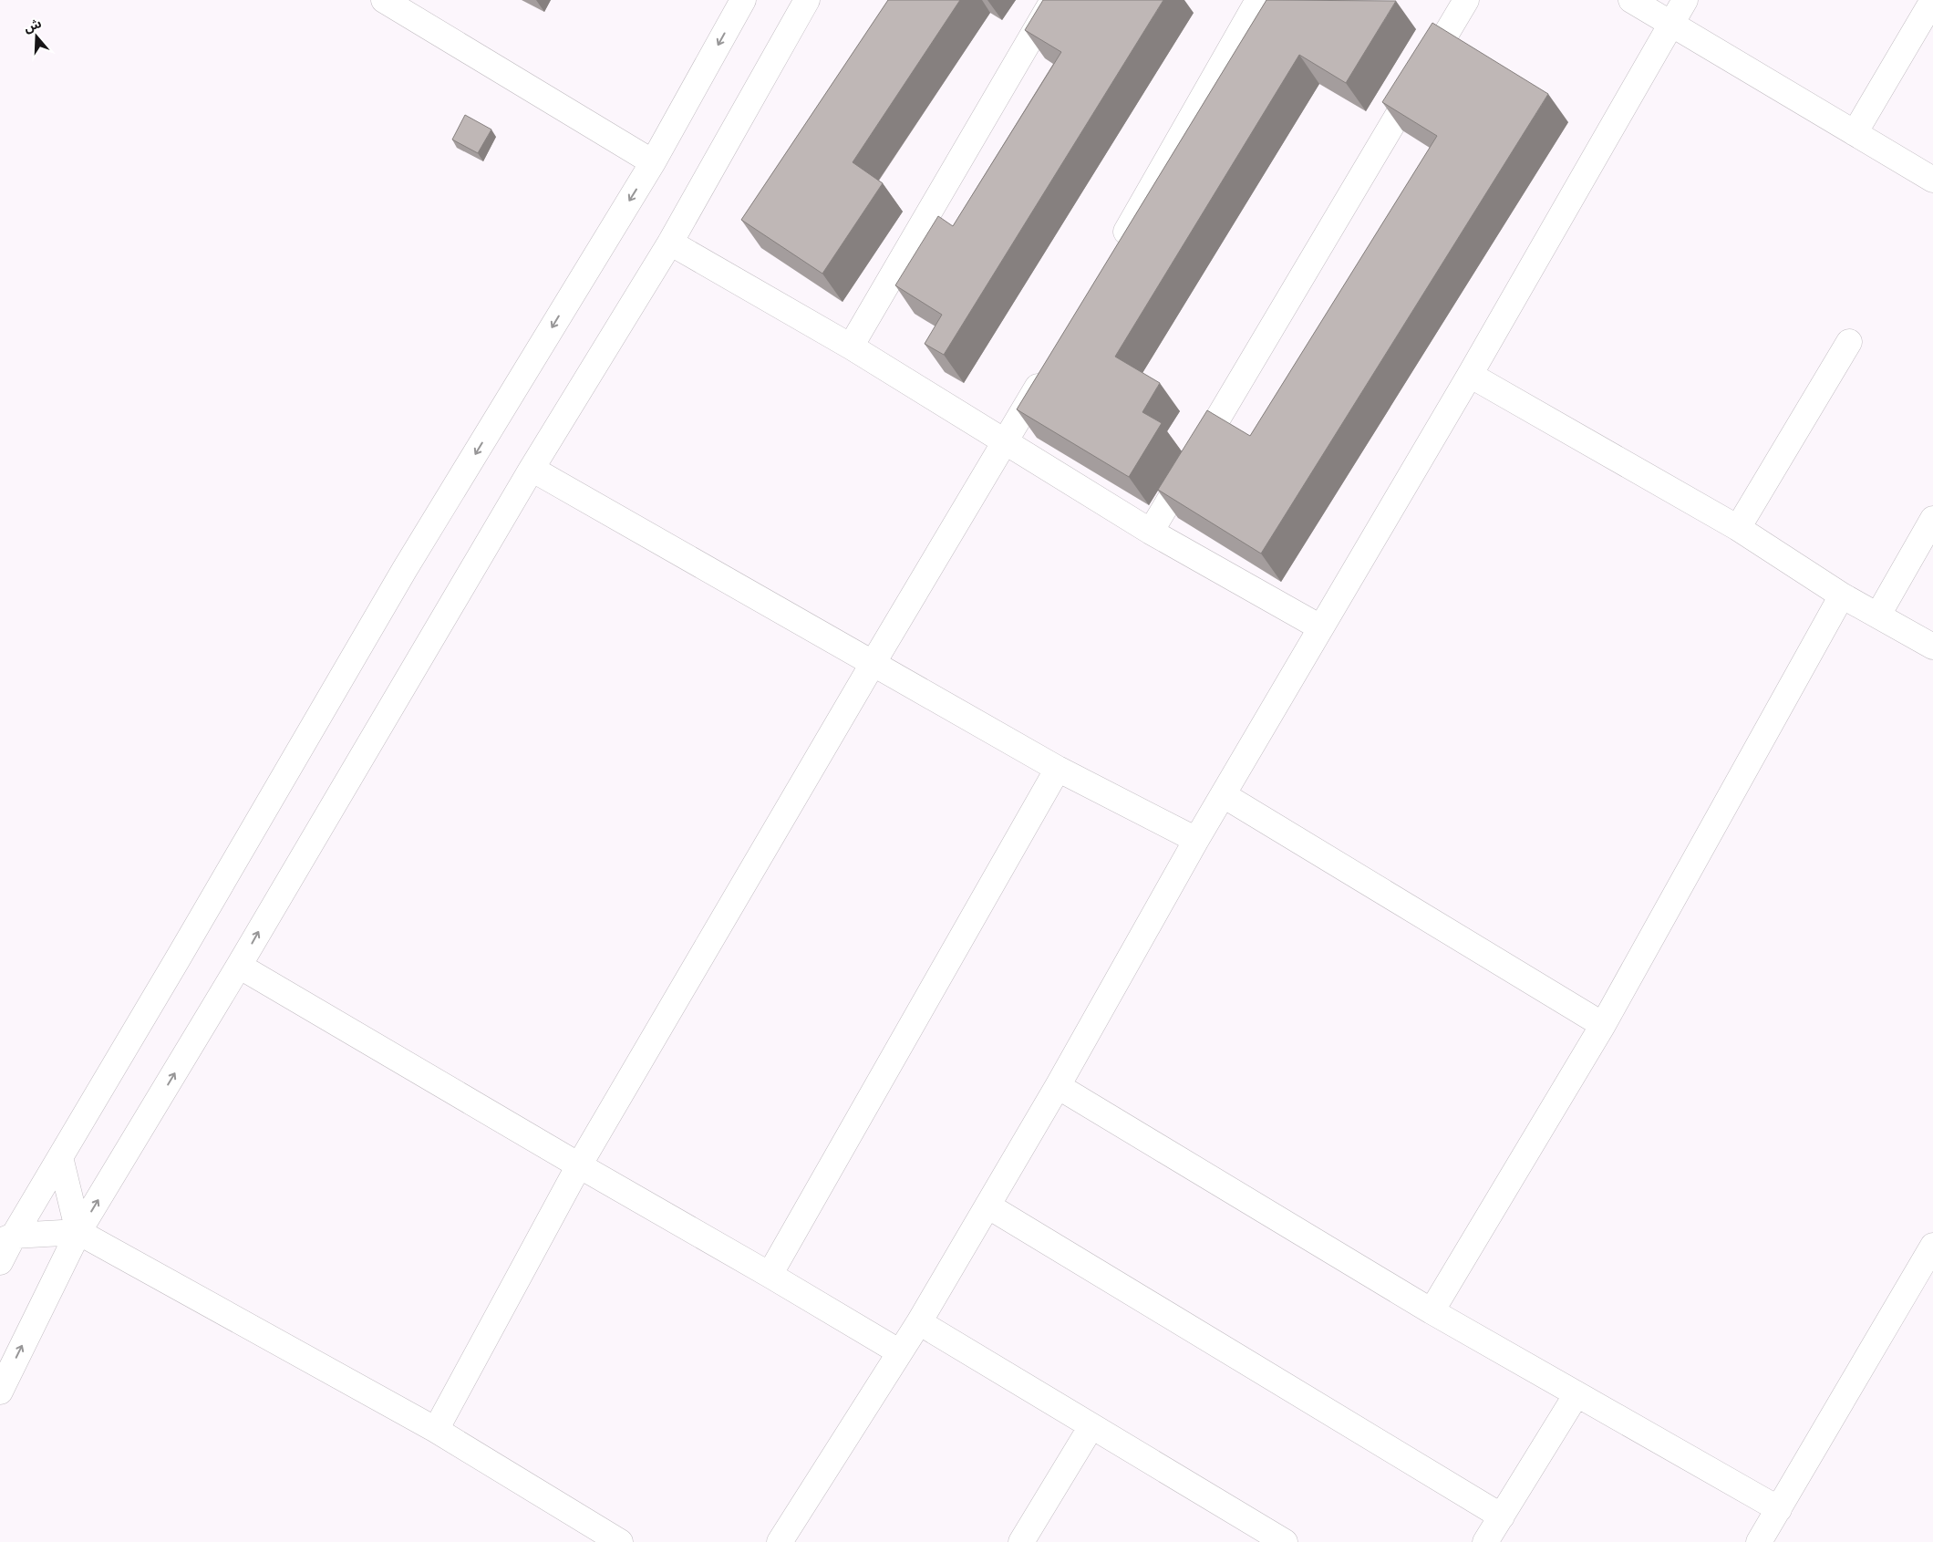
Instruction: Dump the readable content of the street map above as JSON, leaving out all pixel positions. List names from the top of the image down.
{
  "north": "top"
}
